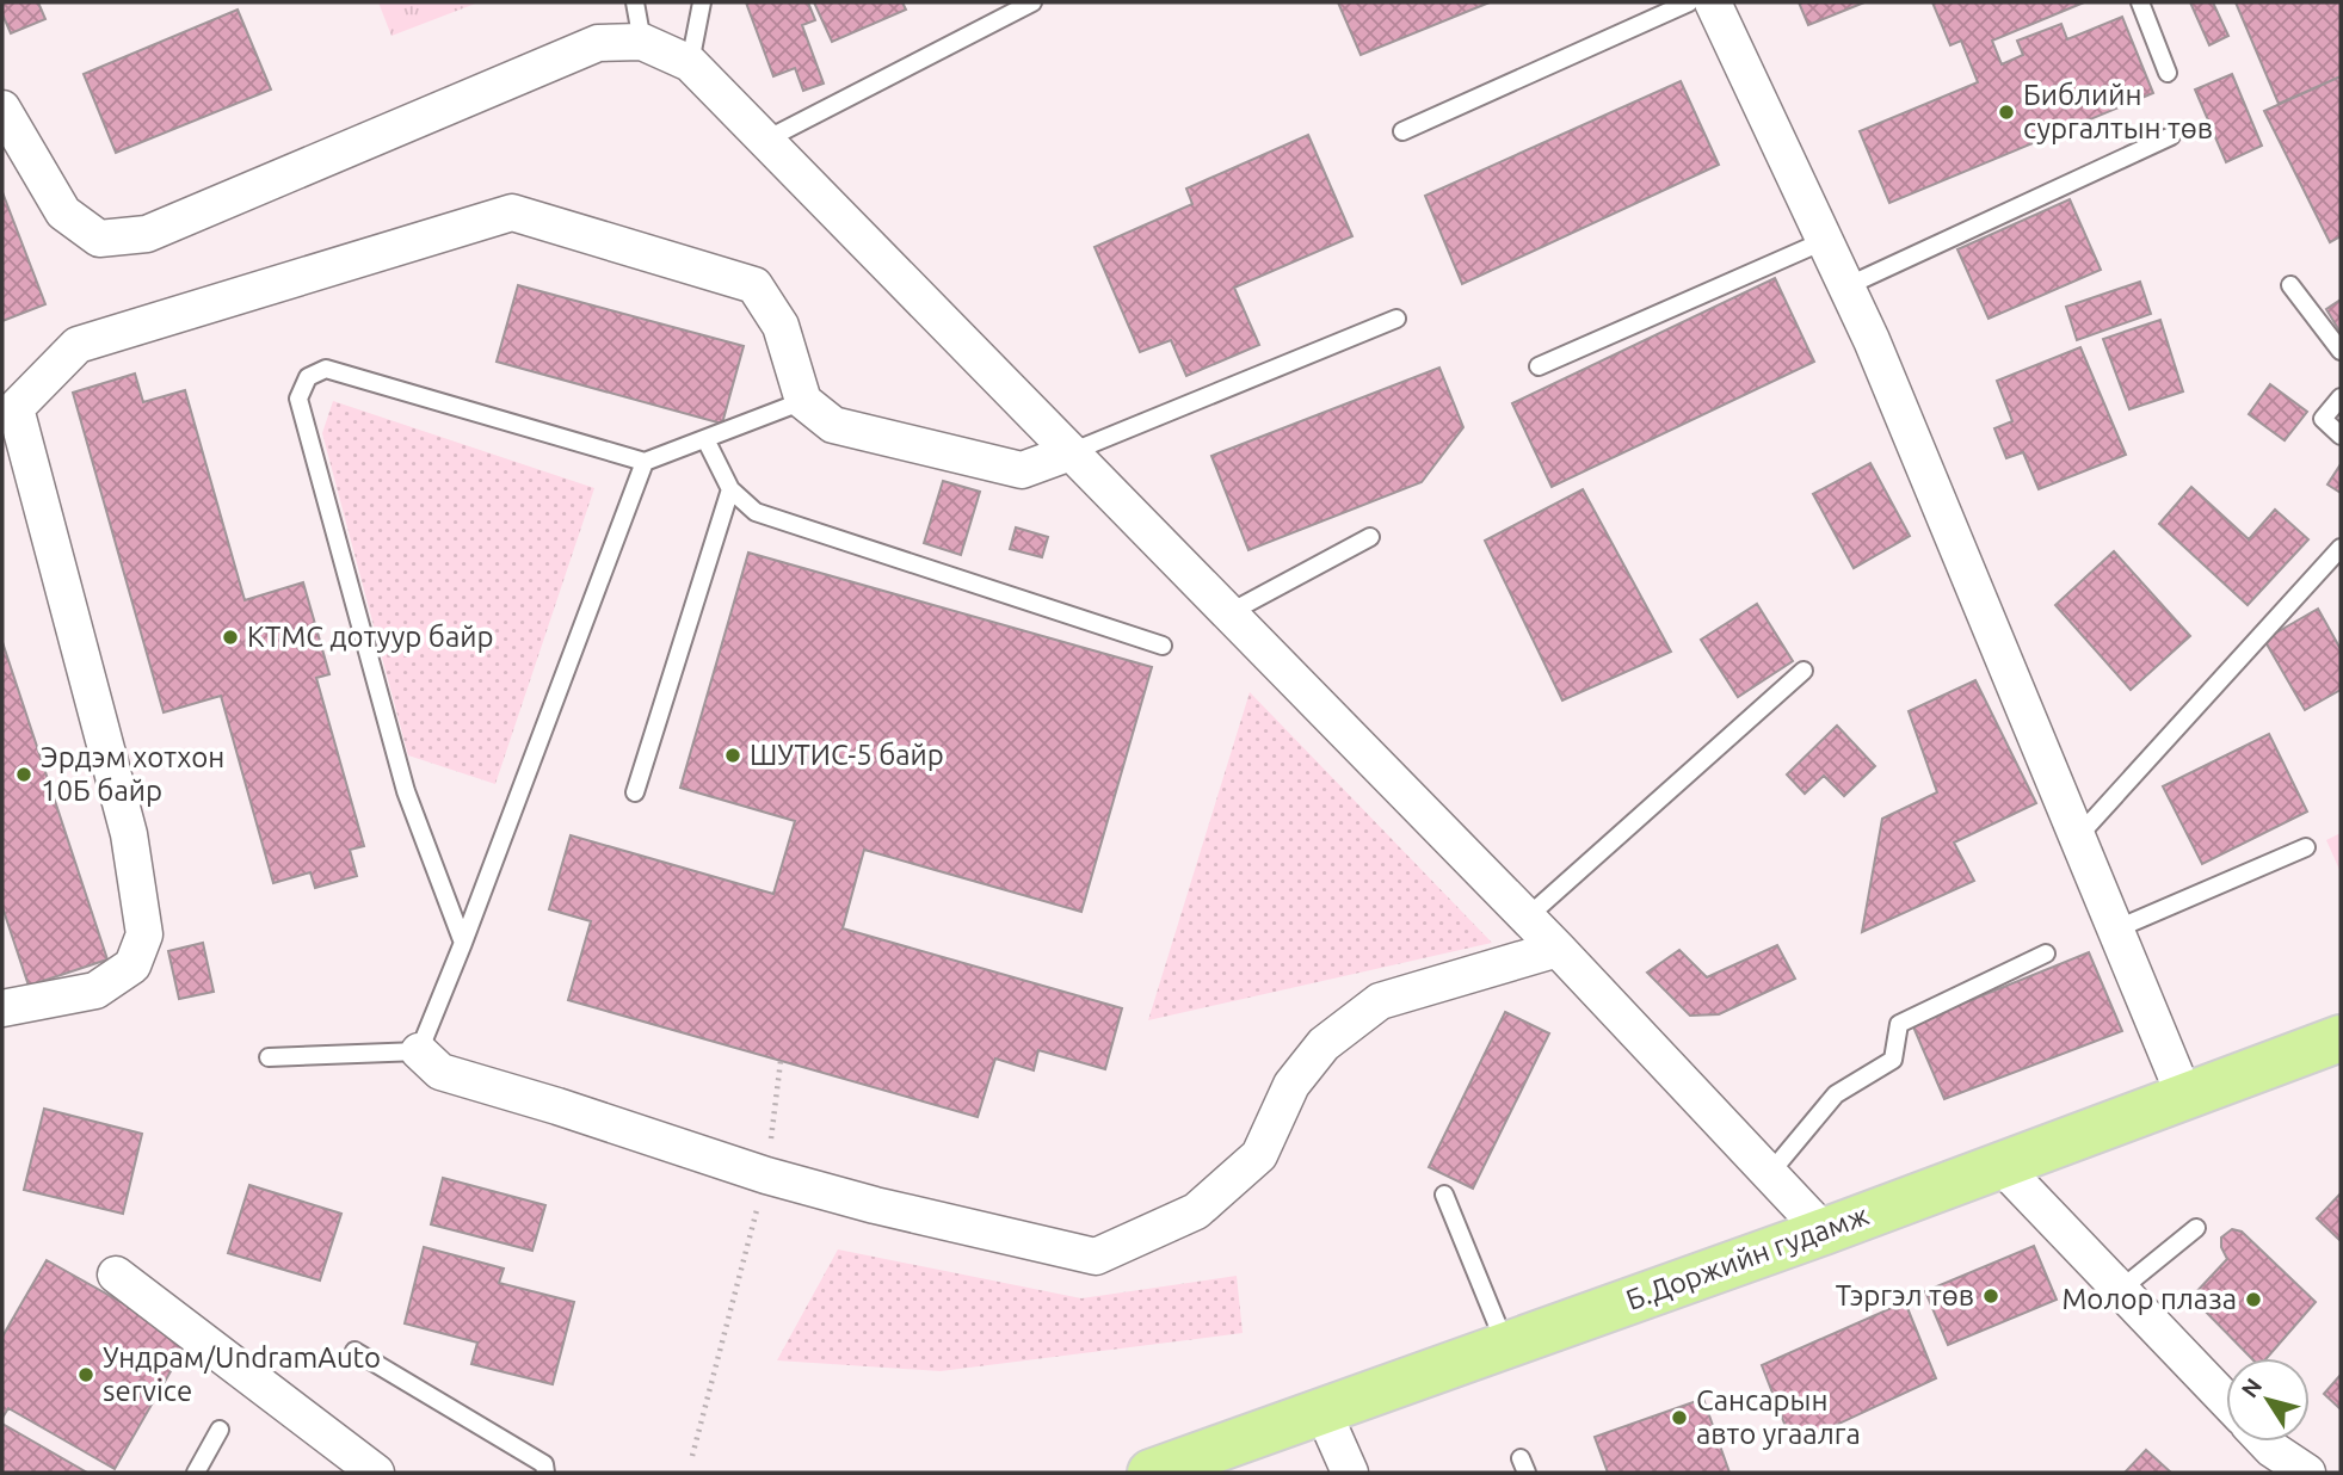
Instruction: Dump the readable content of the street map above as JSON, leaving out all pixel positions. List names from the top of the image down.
{
  "streets": {
    "main road": ["Б.Доржийн гудамж"]
  },
  "places": [
    "Библийн сургалтын төв",
    "KTMC дотуур байр",
    "ШУТИС-5 байр",
    "Эрдэм хотхон 10Б байр",
    "Тэргэл төв",
    "Молор плаза",
    "Ундрам/UndramAuto service",
    "Cансарын авто угаалга"
  ],
  "north": "top left"
}
